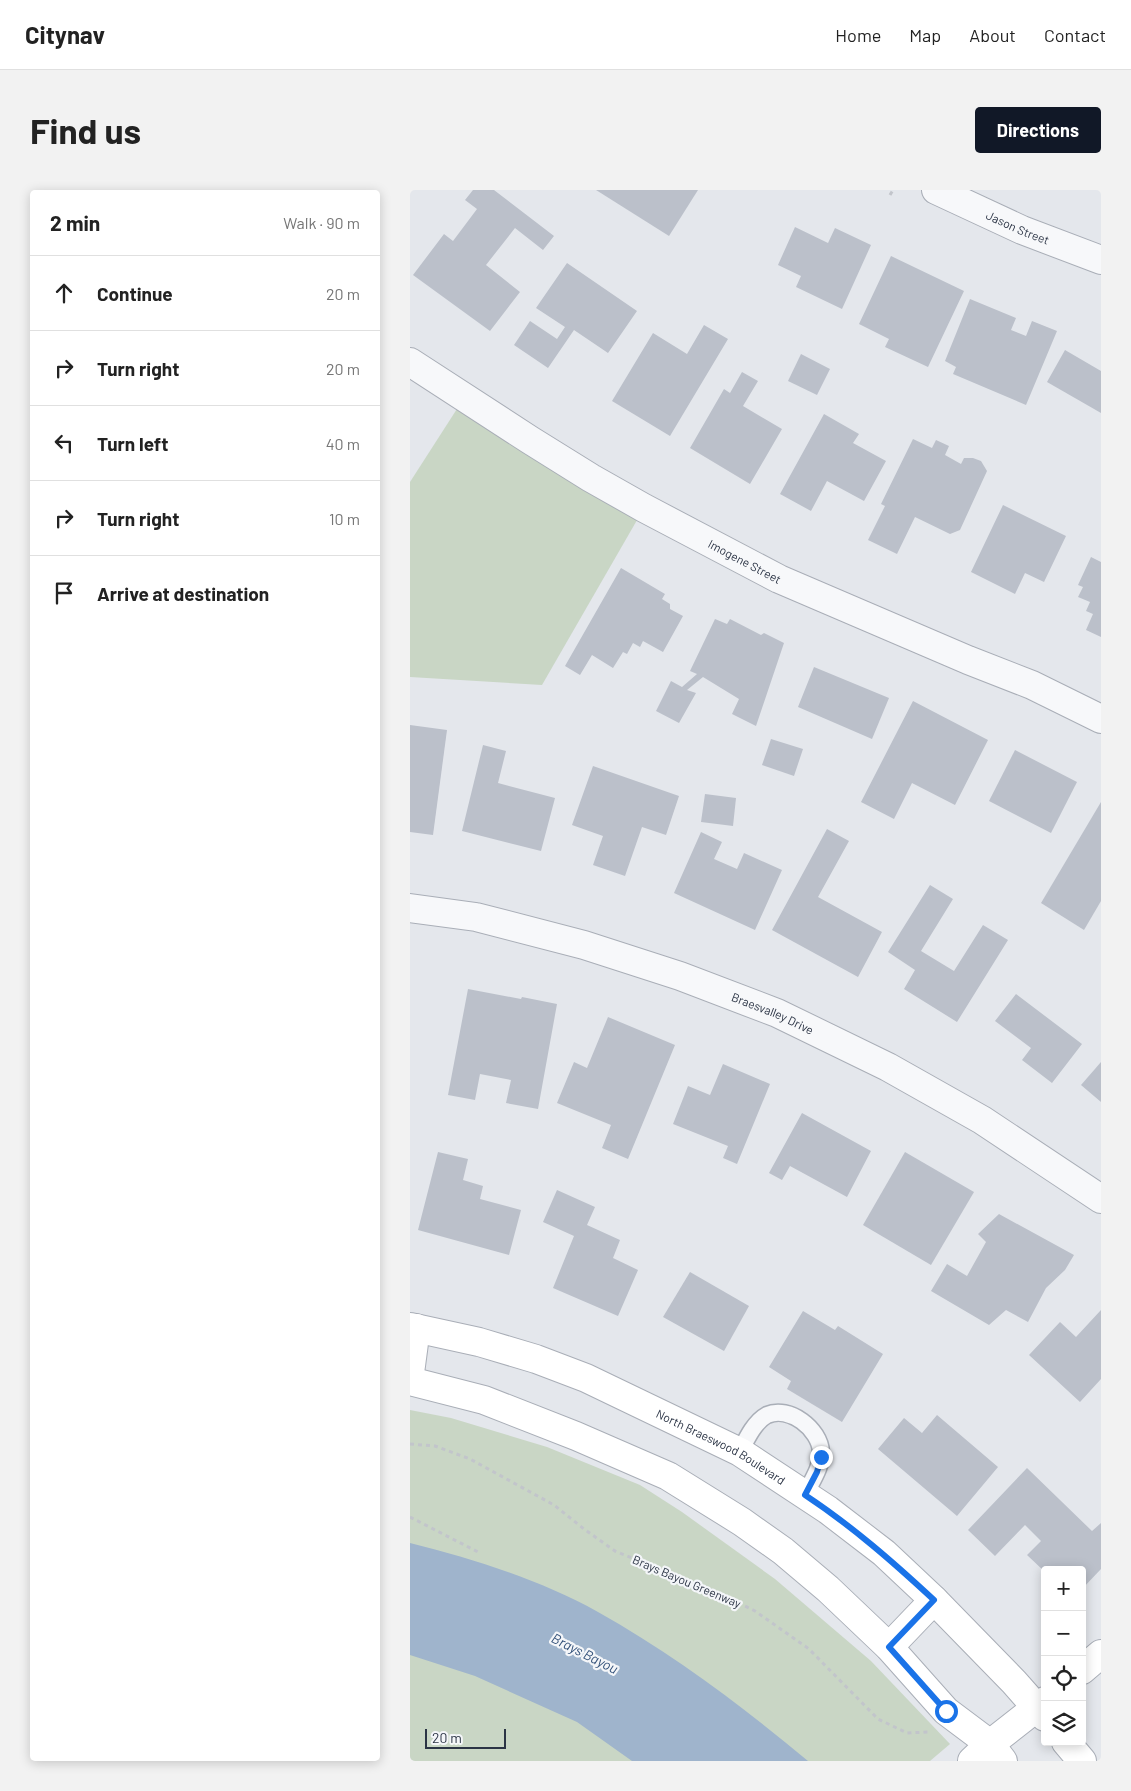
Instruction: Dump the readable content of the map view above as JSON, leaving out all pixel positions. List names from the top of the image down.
{
  "streets": {
    "main road": ["North Braeswood Boulevard"],
    "street": ["Jason Street", "Imogene Street", "Braesvalley Drive"],
    "path": ["Brays Bayou Greenway"]
  },
  "water": ["Brays Bayou"],
  "scale_bar": "20 m",
  "page": {
    "header": "Citynav",
    "nav": [
      "Home",
      "Map",
      "About",
      "Contact"
    ],
    "buttons": "Directions",
    "title": "Find us",
    "heading": ["2 min", "Walk · 90 m"],
    "list": [
      ["Continue", "20 m"],
      ["Turn right", "20 m"],
      ["Turn left", "40 m"],
      ["Turn right", "10 m"],
      "Arrive at destination"
    ],
    "map_buttons": ["+", "−"],
    "scale": "20 m"
  }
}
